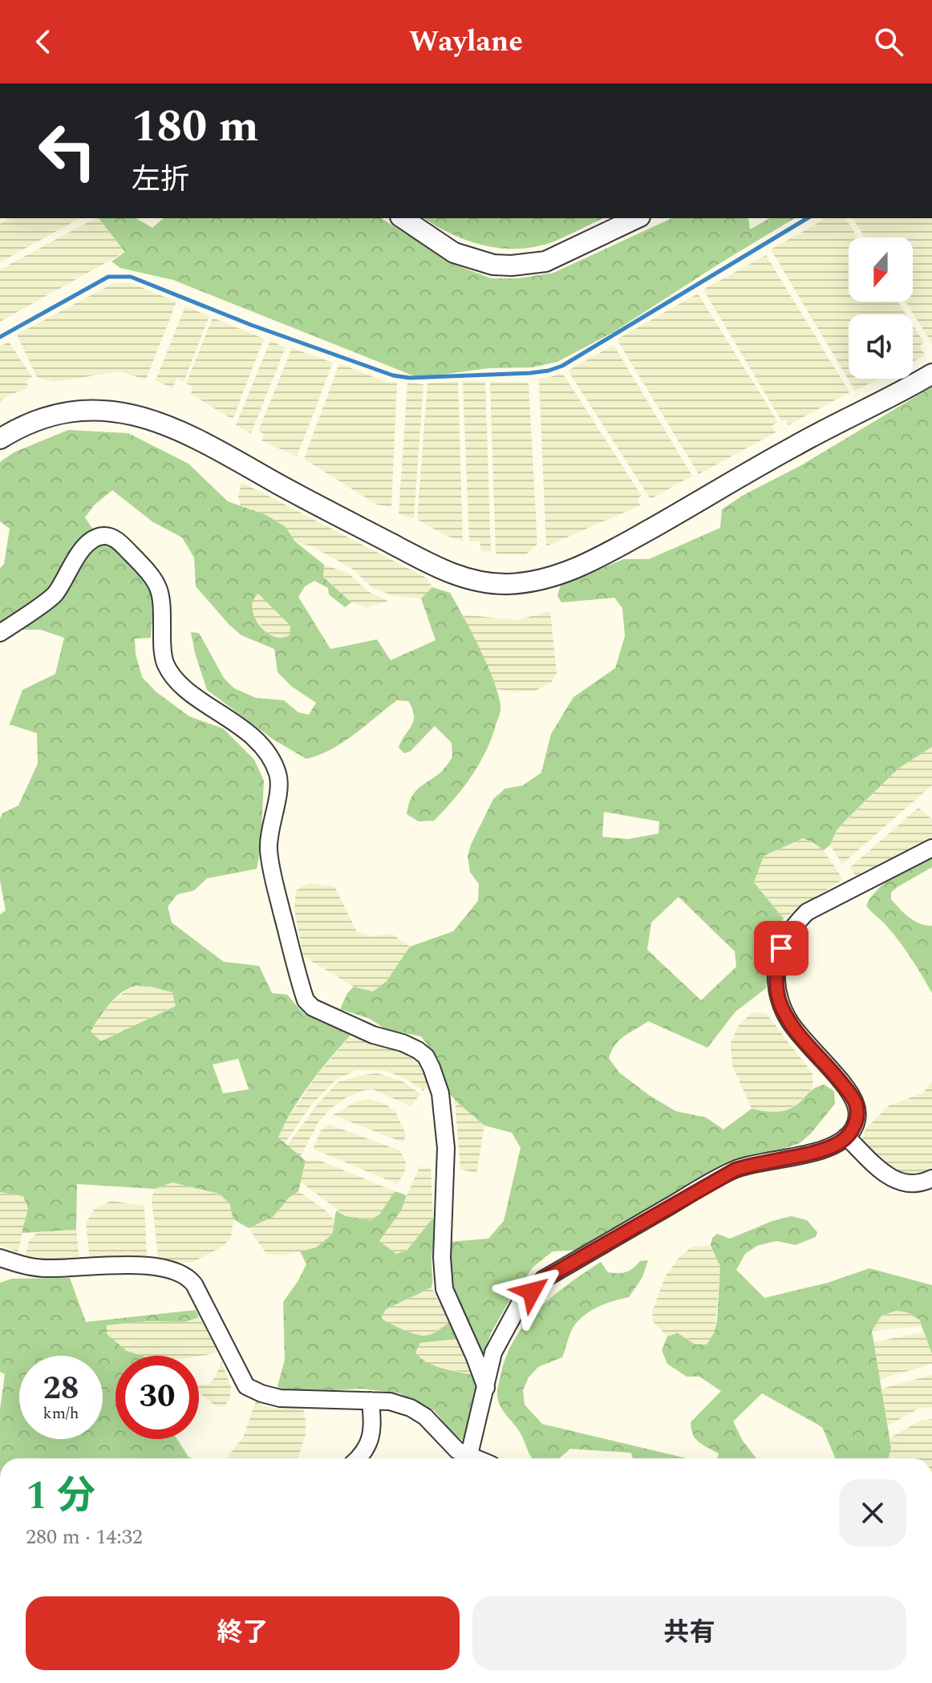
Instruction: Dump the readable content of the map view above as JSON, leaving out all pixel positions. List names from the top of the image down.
{
  "north": "bottom",
  "page": {
    "header": "Waylane",
    "turn": ["180 m", "左折"],
    "speed": "28 km/h",
    "limit": "30",
    "heading": ["1 分", "280 m · 14:32"],
    "buttons": ["終了", "共有"]
  }
}
